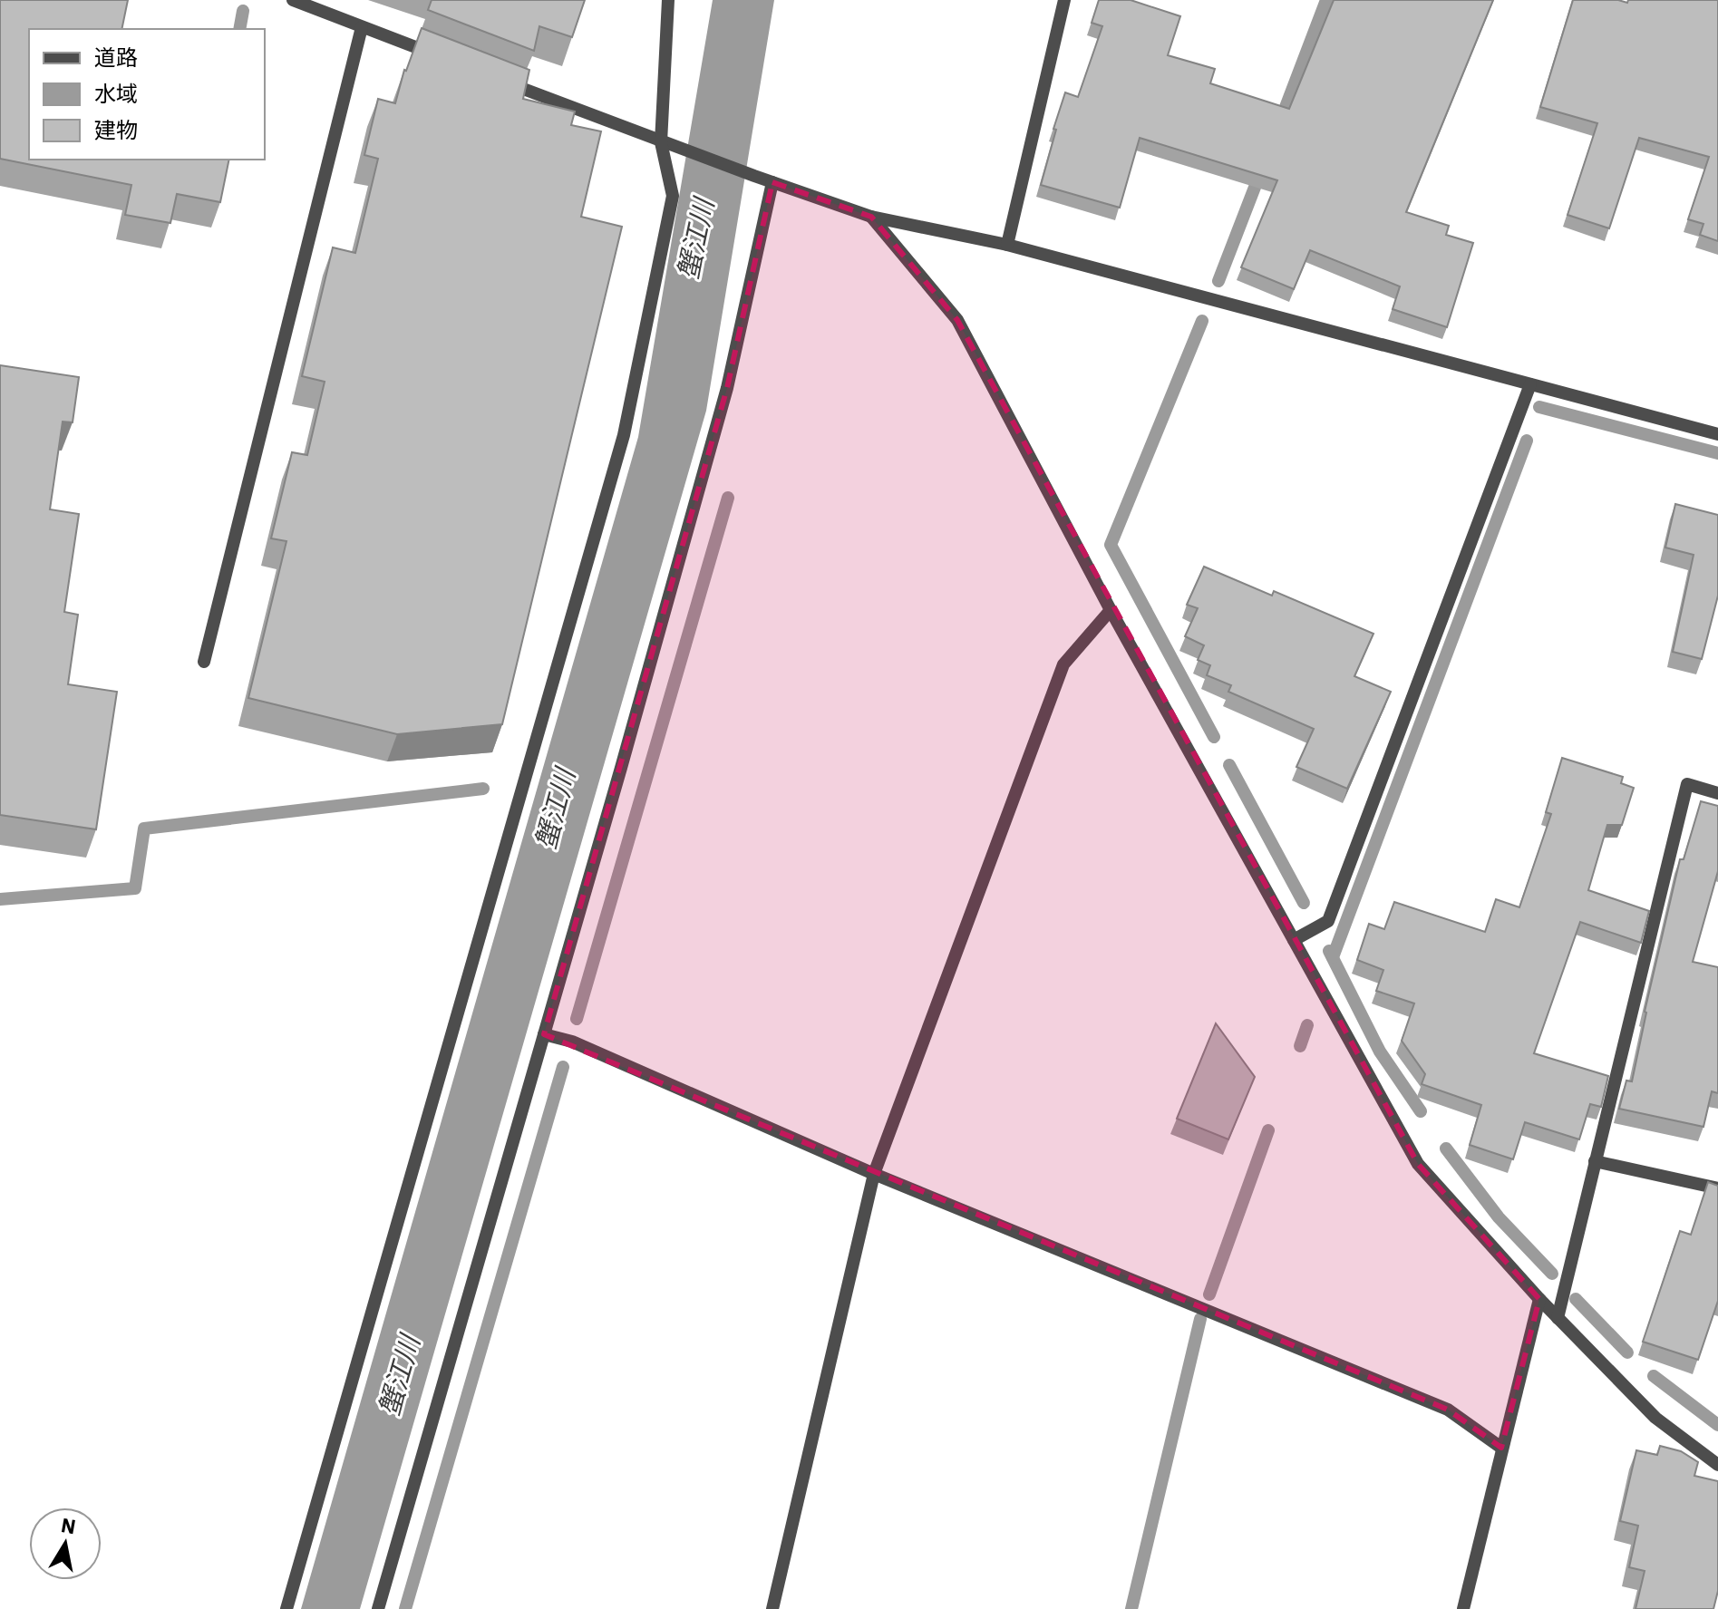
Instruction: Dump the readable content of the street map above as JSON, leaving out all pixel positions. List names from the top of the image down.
{
  "water": ["蟹江川"],
  "legend": ["道路", "水域", "建物"],
  "north": "top"
}
